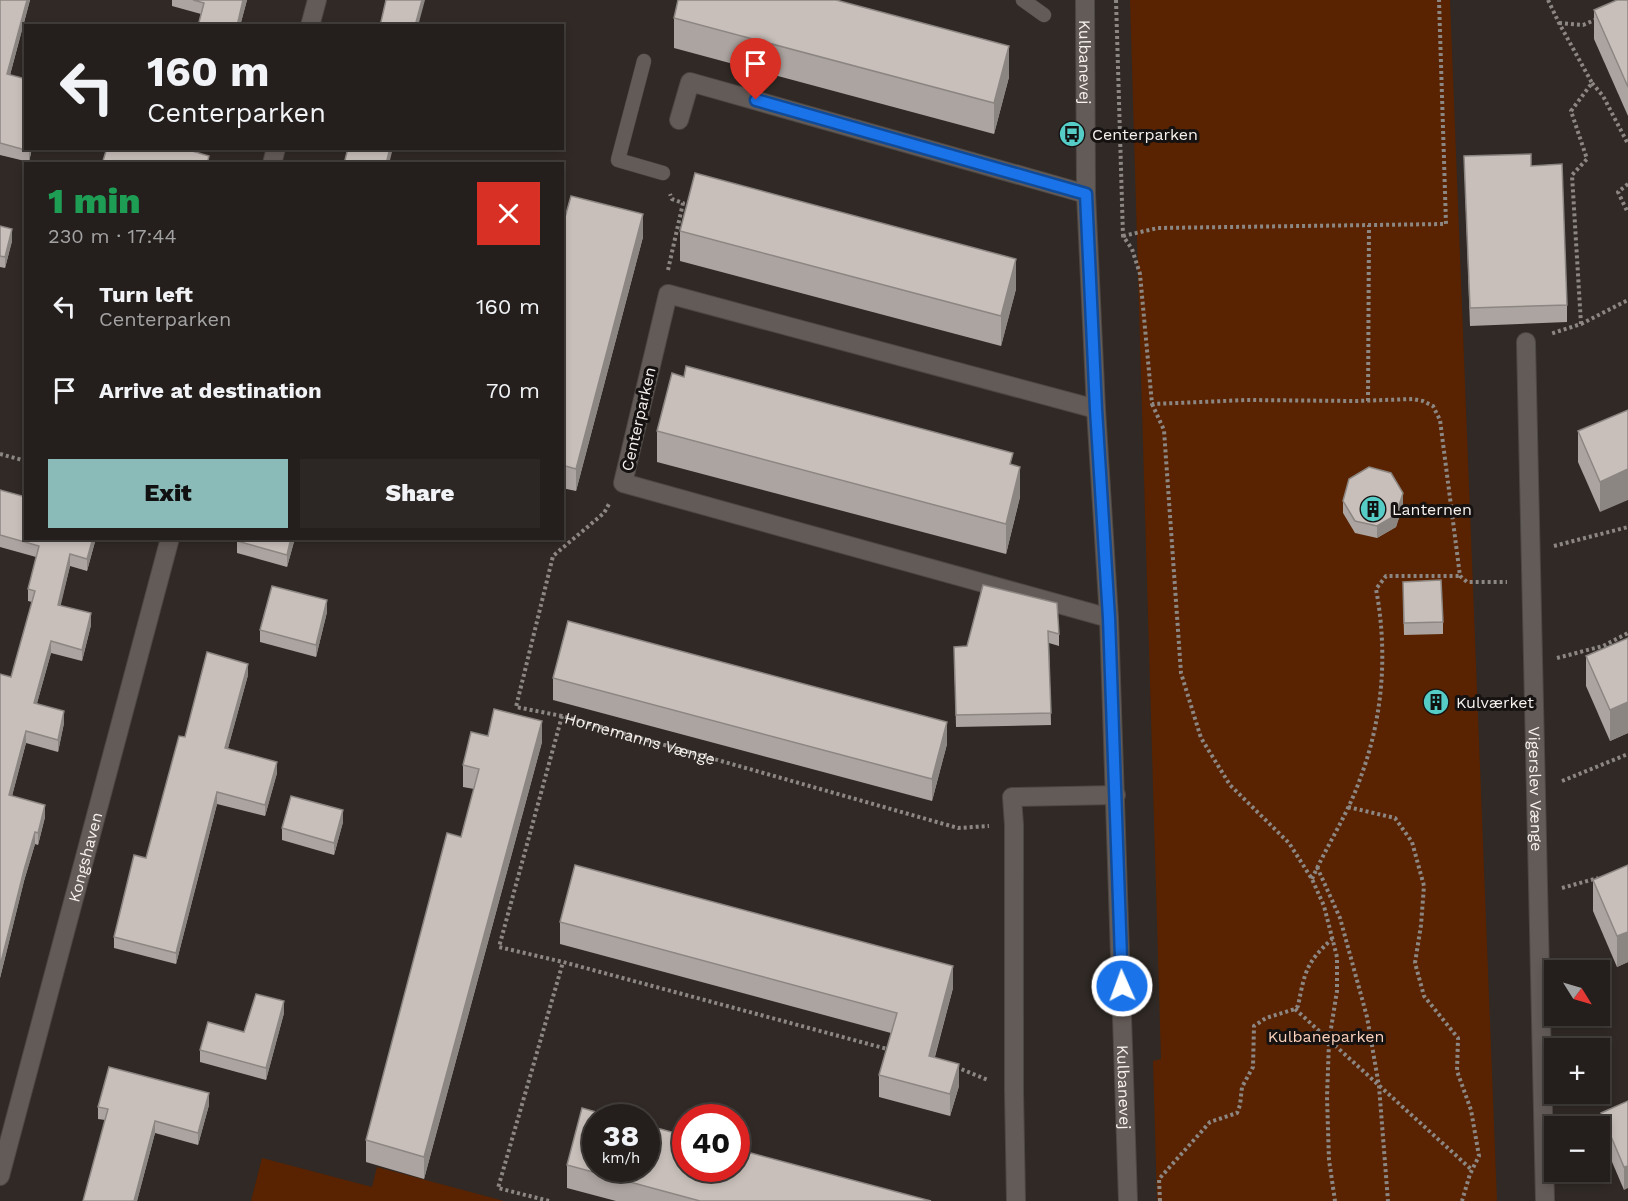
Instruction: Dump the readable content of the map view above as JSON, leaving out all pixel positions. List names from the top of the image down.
{
  "streets": {
    "street": [
      "Kulbanevej",
      "Centerparken",
      "Vigerslev Vænge",
      "Kongshaven"
    ],
    "path": ["Hornemanns Vænge"]
  },
  "crossings": [
    ["Kulbanevej", "Centerparken"]
  ],
  "parks": ["Kulbaneparken"],
  "places": {
    "bus stop": ["Centerparken"],
    "building": ["Lanternen", "Kulværket"]
  },
  "north": "bottom right",
  "page": {
    "turn": ["160 m", "Centerparken"],
    "heading": ["1 min", "230 m · 17:44"],
    "list": [
      {
        "name": "Turn left",
        "note": "Centerparken",
        "value": "160 m"
      },
      {
        "name": "Arrive at destination",
        "value": "70 m"
      }
    ],
    "buttons": ["Exit", "Share"],
    "map_buttons": ["+", "−"],
    "speed": "38 km/h",
    "limit": "40"
  }
}
